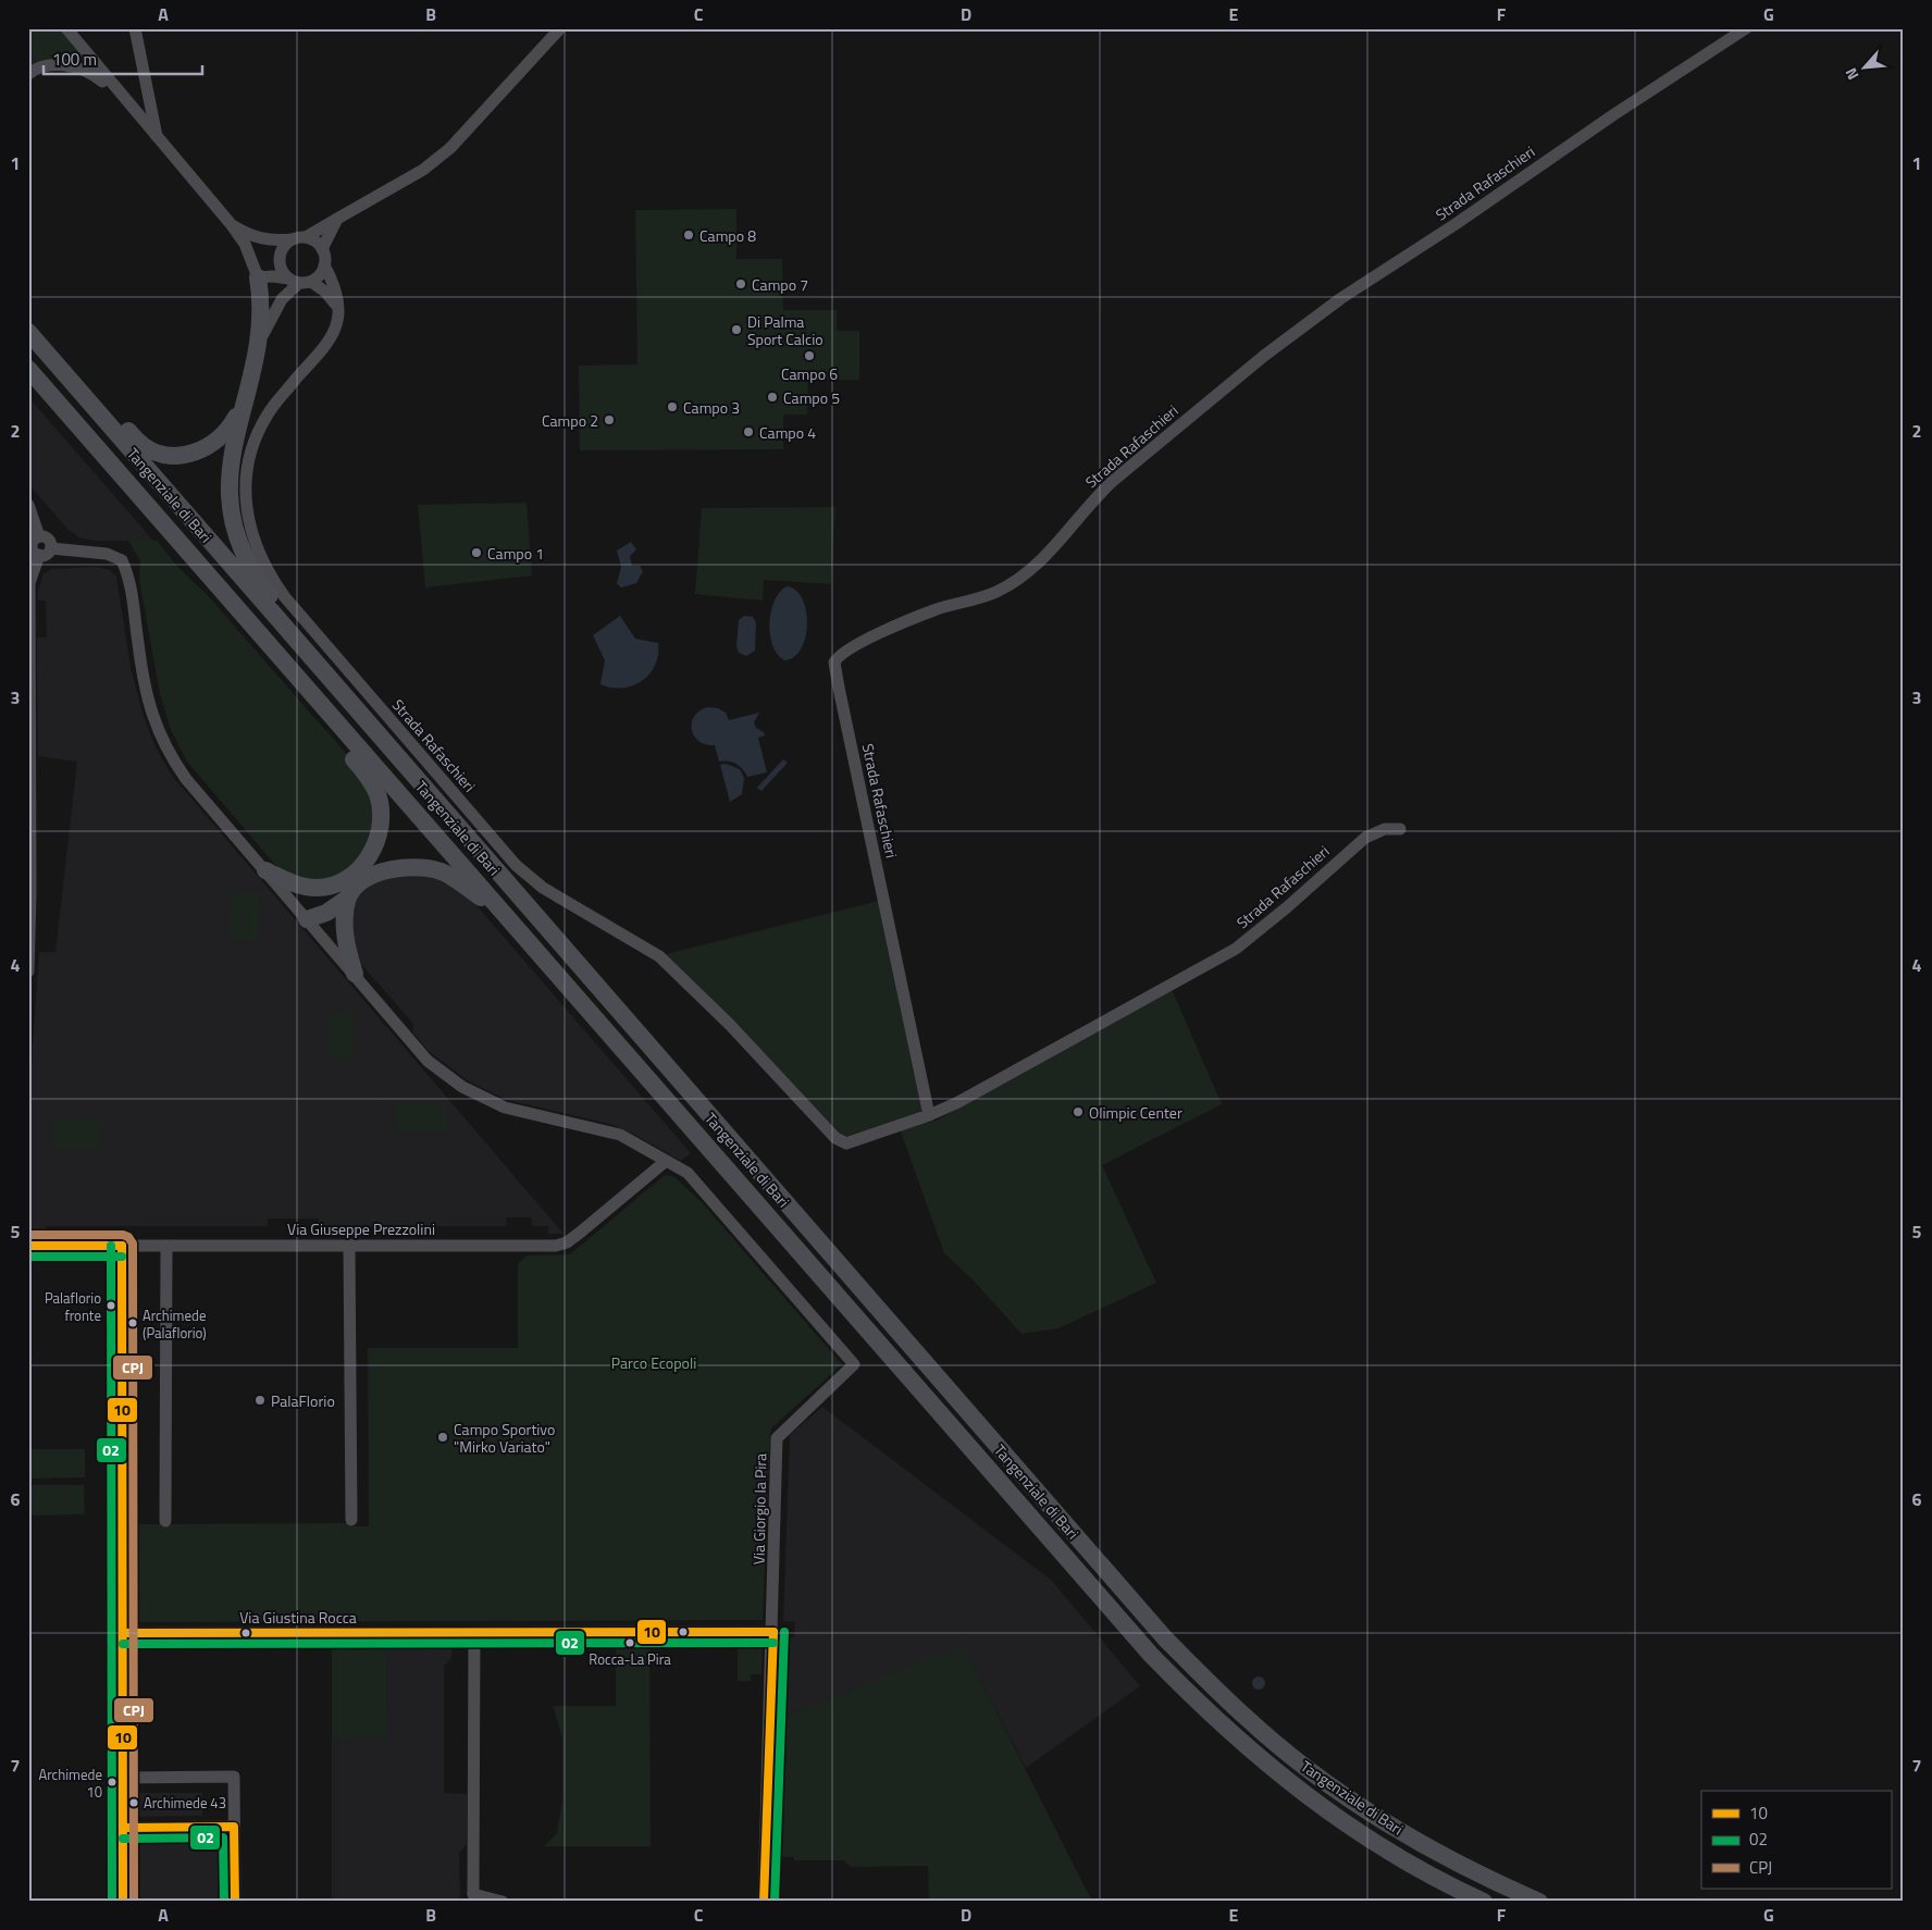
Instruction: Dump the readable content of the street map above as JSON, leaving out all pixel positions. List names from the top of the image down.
{
  "streets": {
    "highway": ["Tangenziale di Bari"],
    "street": [
      "Strada Rafaschieri",
      "Via Giuseppe Prezzolini",
      "Via Giorgio la Pira",
      "Via Giustina Rocca"
    ]
  },
  "crossings": [
    ["Via Giuseppe Prezzolini", "Via Giorgio la Pira"],
    ["Via Giorgio la Pira", "Via Giustina Rocca"]
  ],
  "parks": ["Parco Ecopoli"],
  "places": [
    "Campo 8",
    "Campo 7",
    "Di Palma Sport Calcio",
    "Campo 6",
    "Campo 5",
    "Campo 3",
    "Campo 2",
    "Campo 4",
    "Campo 1",
    "Olimpic Center",
    "Palaflorio fronte",
    "Archimede (Palaflorio)",
    "PalaFlorio",
    "Campo Sportivo \"Mirko Variato\"",
    "Rocca-La Pira",
    "Archimede 10",
    "Archimede 43"
  ],
  "lines": ["transit line CPJ", "transit line 10", "transit line 02"],
  "legend": ["10", "02", "CPJ"],
  "scale_bar": "100 m",
  "north": "bottom left",
  "grid": {
    "columns": [
      "A",
      "B",
      "C",
      "D",
      "E",
      "F",
      "G"
    ],
    "rows": [
      "1",
      "2",
      "3",
      "4",
      "5",
      "6",
      "7"
    ]
  }
}
